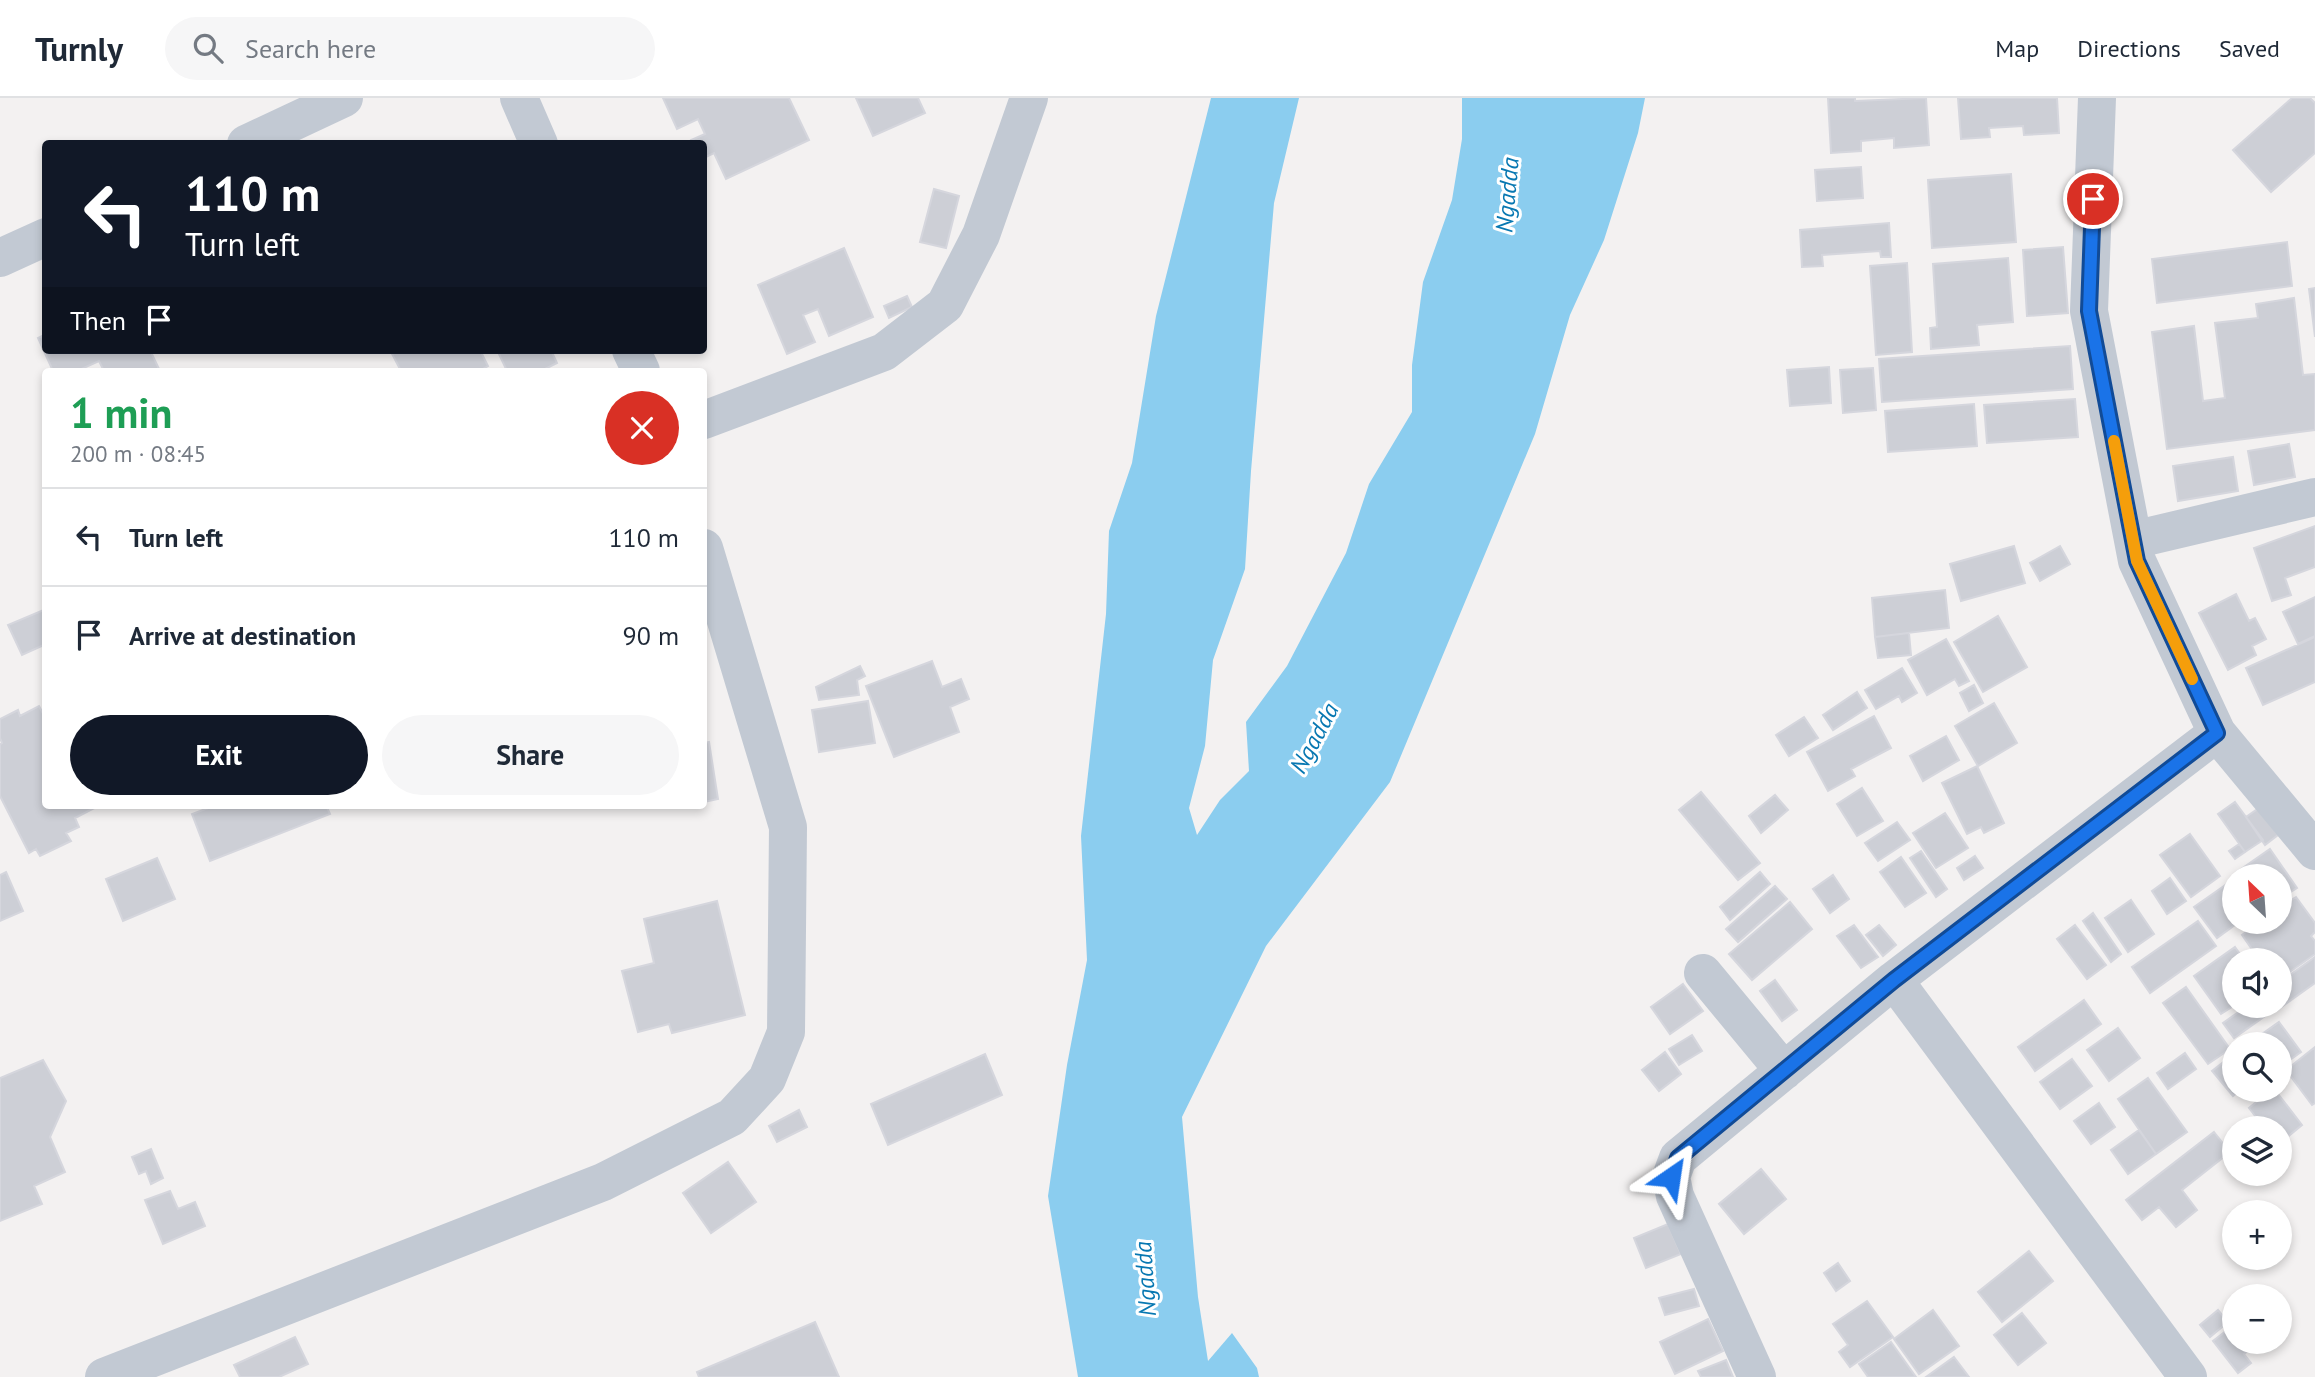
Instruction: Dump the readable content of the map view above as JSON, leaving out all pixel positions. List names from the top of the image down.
{
  "water": ["Ngadda"],
  "north": "top left",
  "page": {
    "header": "Turnly",
    "search": "Search here",
    "nav": ["Map", "Directions", "Saved"],
    "turn": ["110 m", "Turn left"],
    "then": "Then",
    "heading": ["1 min", "200 m · 08:45"],
    "list": [
      {
        "name": "Turn left",
        "value": "110 m"
      },
      {
        "name": "Arrive at destination",
        "value": "90 m"
      }
    ],
    "buttons": ["Exit", "Share"],
    "map_buttons": ["+", "−"]
  }
}
